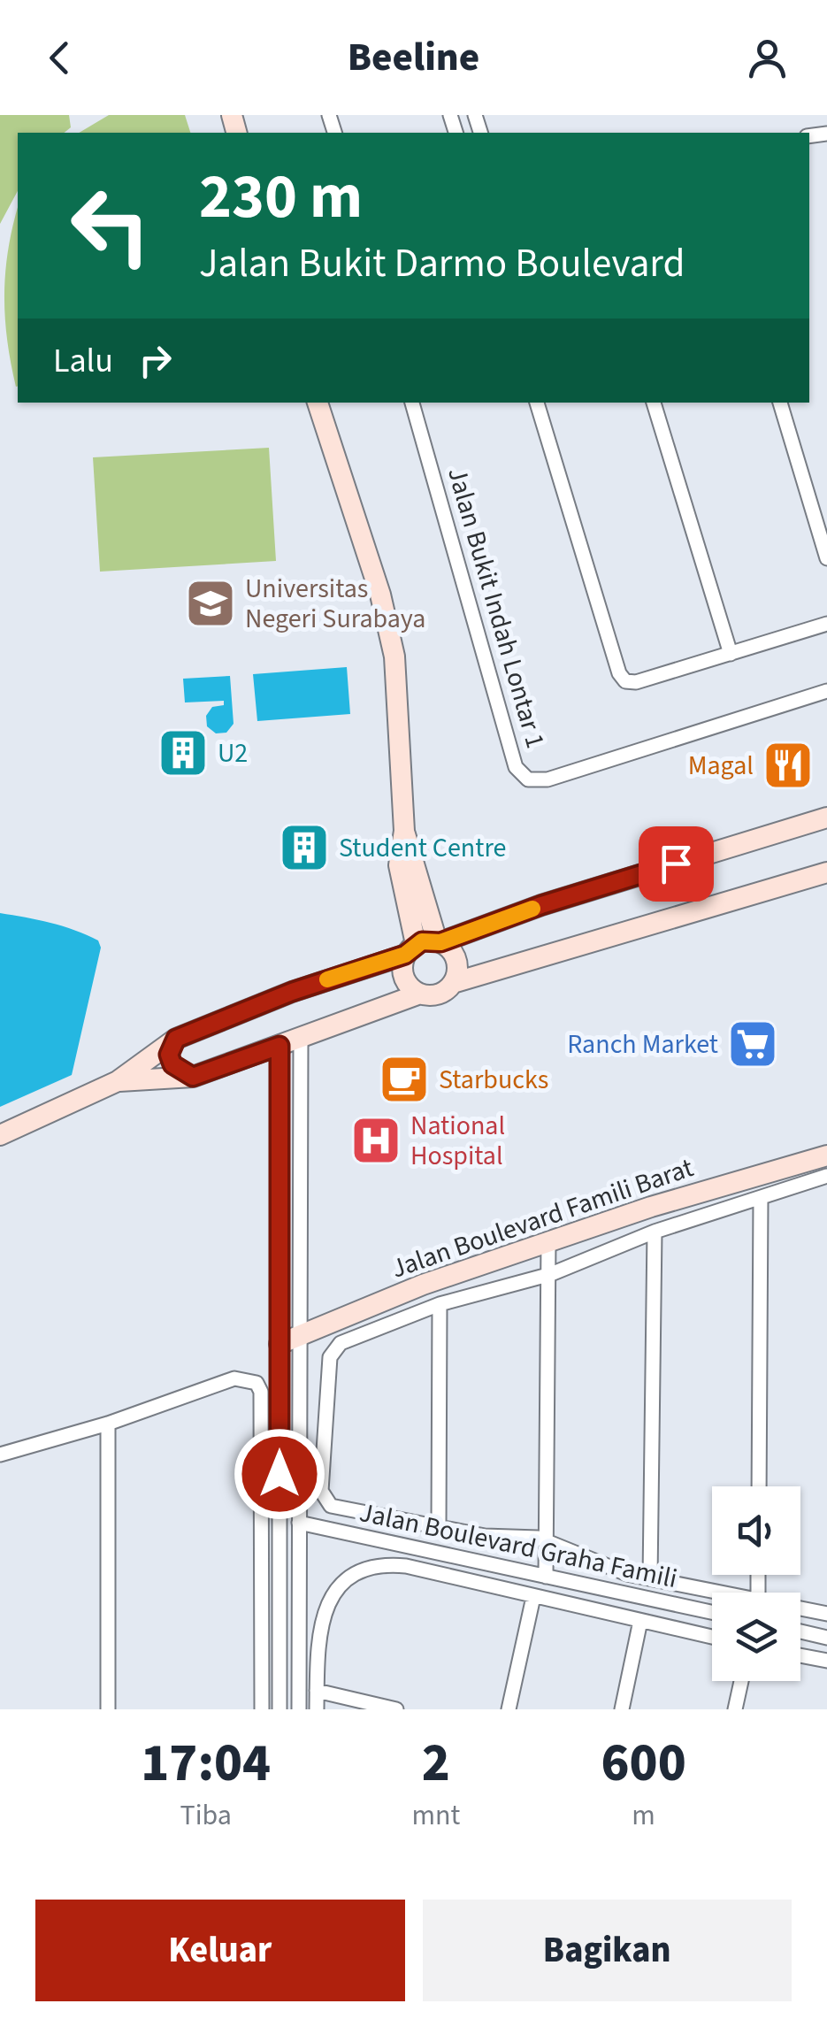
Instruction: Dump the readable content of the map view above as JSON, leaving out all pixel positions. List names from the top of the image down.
{
  "streets": {
    "main road": ["Jalan Boulevard Famili Barat"],
    "street": ["Jalan Bukit Indah Lontar 1", "Jalan Boulevard Graha Famili"]
  },
  "places": {
    "school or university": ["Universitas Negeri Surabaya"],
    "building": ["U2", "Student Centre"],
    "restaurant": ["Magal"],
    "supermarket": ["Ranch Market"],
    "cafe": ["Starbucks"],
    "hospital": ["National Hospital"]
  },
  "page": {
    "header": "Beeline",
    "turn": ["230 m", "Jalan Bukit Darmo Boulevard"],
    "then": "Lalu",
    "eta": [
      "17:04",
      "Tiba",
      "2",
      "mnt",
      "600",
      "m"
    ],
    "buttons": ["Keluar", "Bagikan"]
  }
}
